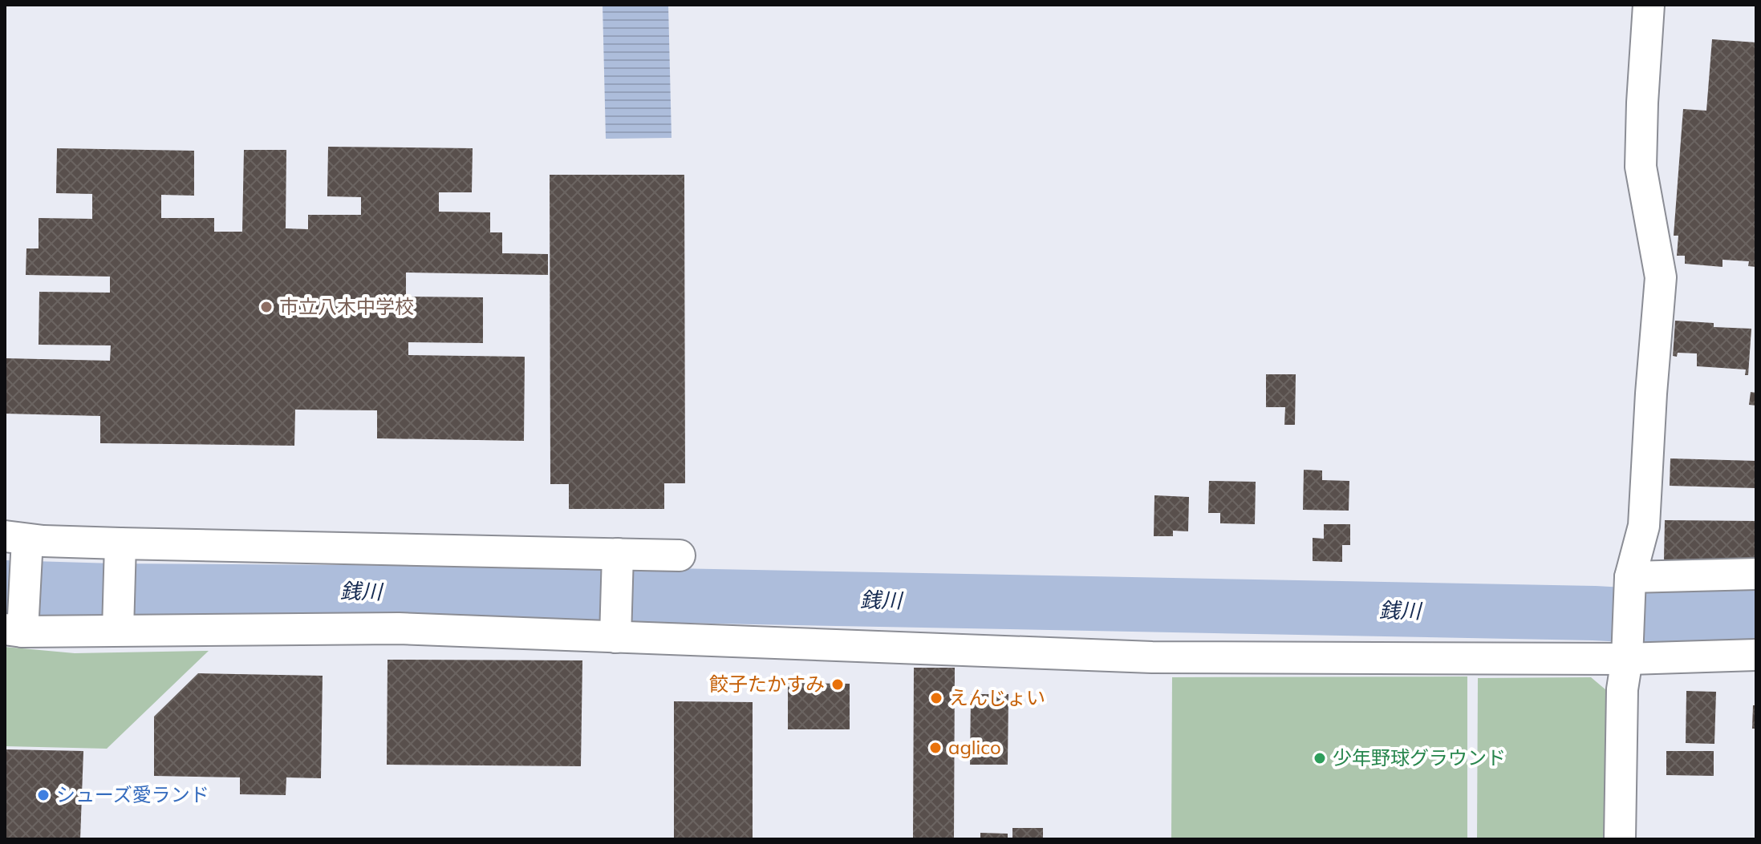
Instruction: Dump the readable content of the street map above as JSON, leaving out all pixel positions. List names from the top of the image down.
{
  "water": ["銭川"],
  "places": [
    "市立八木中学校",
    "餃子たかすみ",
    "えんじょい",
    "aglico",
    "少年野球グラウンド",
    "シューズ愛ランド"
  ]
}
